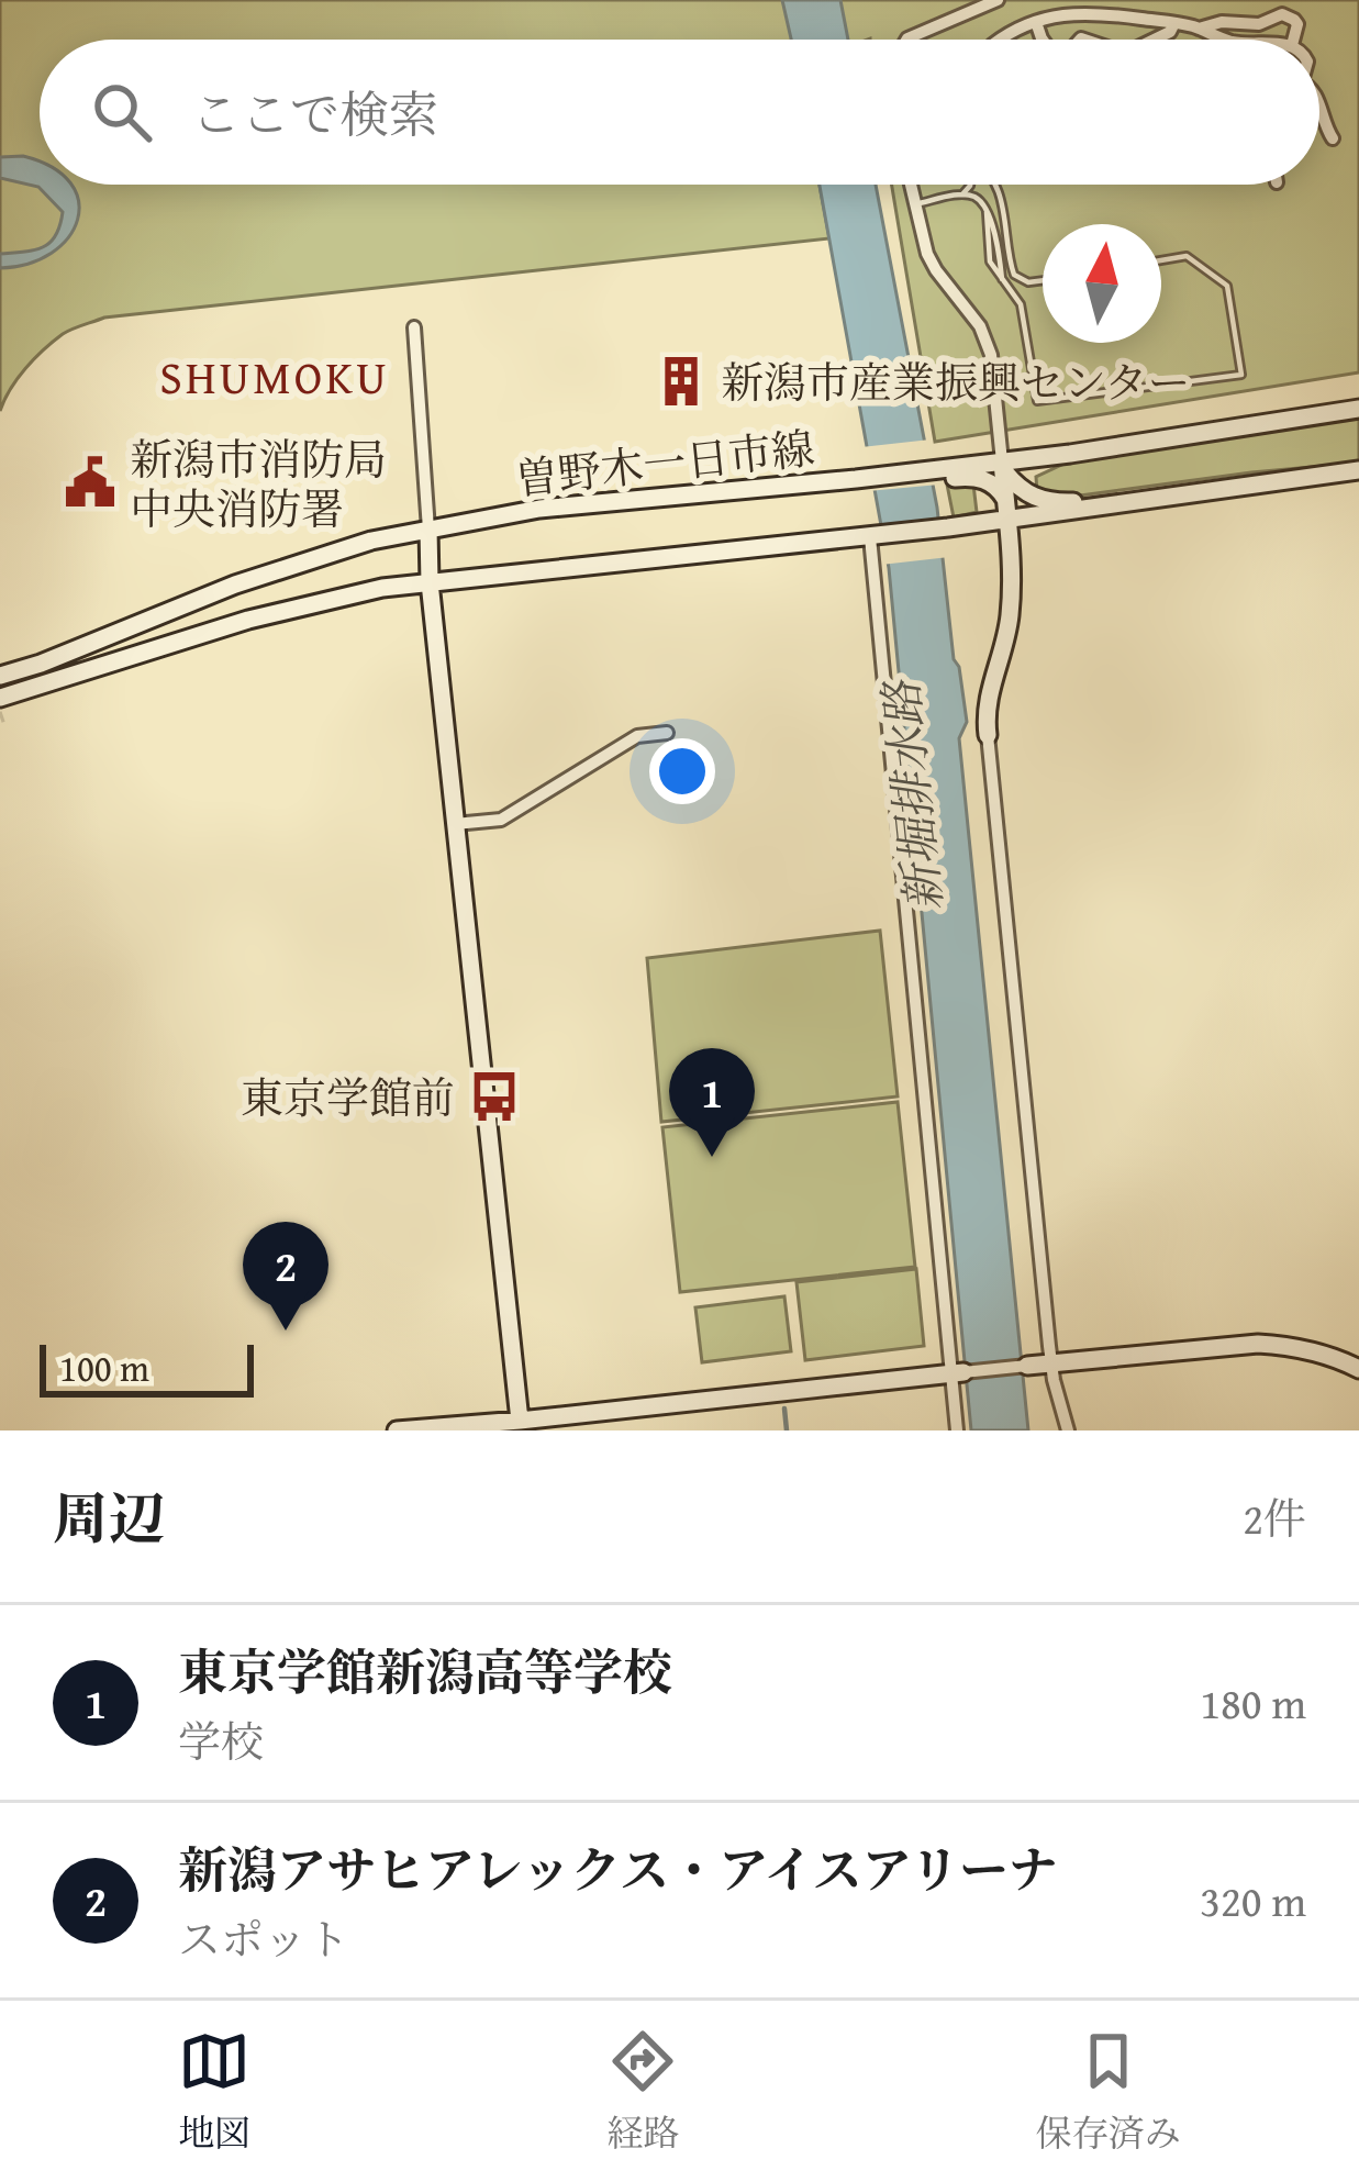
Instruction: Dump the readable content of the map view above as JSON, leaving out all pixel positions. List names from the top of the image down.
{
  "streets": {
    "main road": ["曽野木一日市線"]
  },
  "districts": ["SHUMOKU"],
  "water": ["新堀排水路"],
  "places": {
    "building": ["新潟市産業振興センター"],
    "public building": ["新潟市消防局 中央消防署"],
    "bus stop": ["東京学館前"]
  },
  "scale_bar": "100 m",
  "north": "top",
  "page": {
    "search": "ここで検索",
    "pins": ["1", "2"],
    "scale": "100 m",
    "heading": ["周辺", "2件"],
    "list": [
      {
        "mark": "1",
        "name": "東京学館新潟高等学校",
        "note": "学校",
        "value": "180 m"
      },
      {
        "mark": "2",
        "name": "新潟アサヒアレックス・アイスアリーナ",
        "note": "スポット",
        "value": "320 m"
      }
    ],
    "nav": ["地図", "経路", "保存済み"]
  }
}
